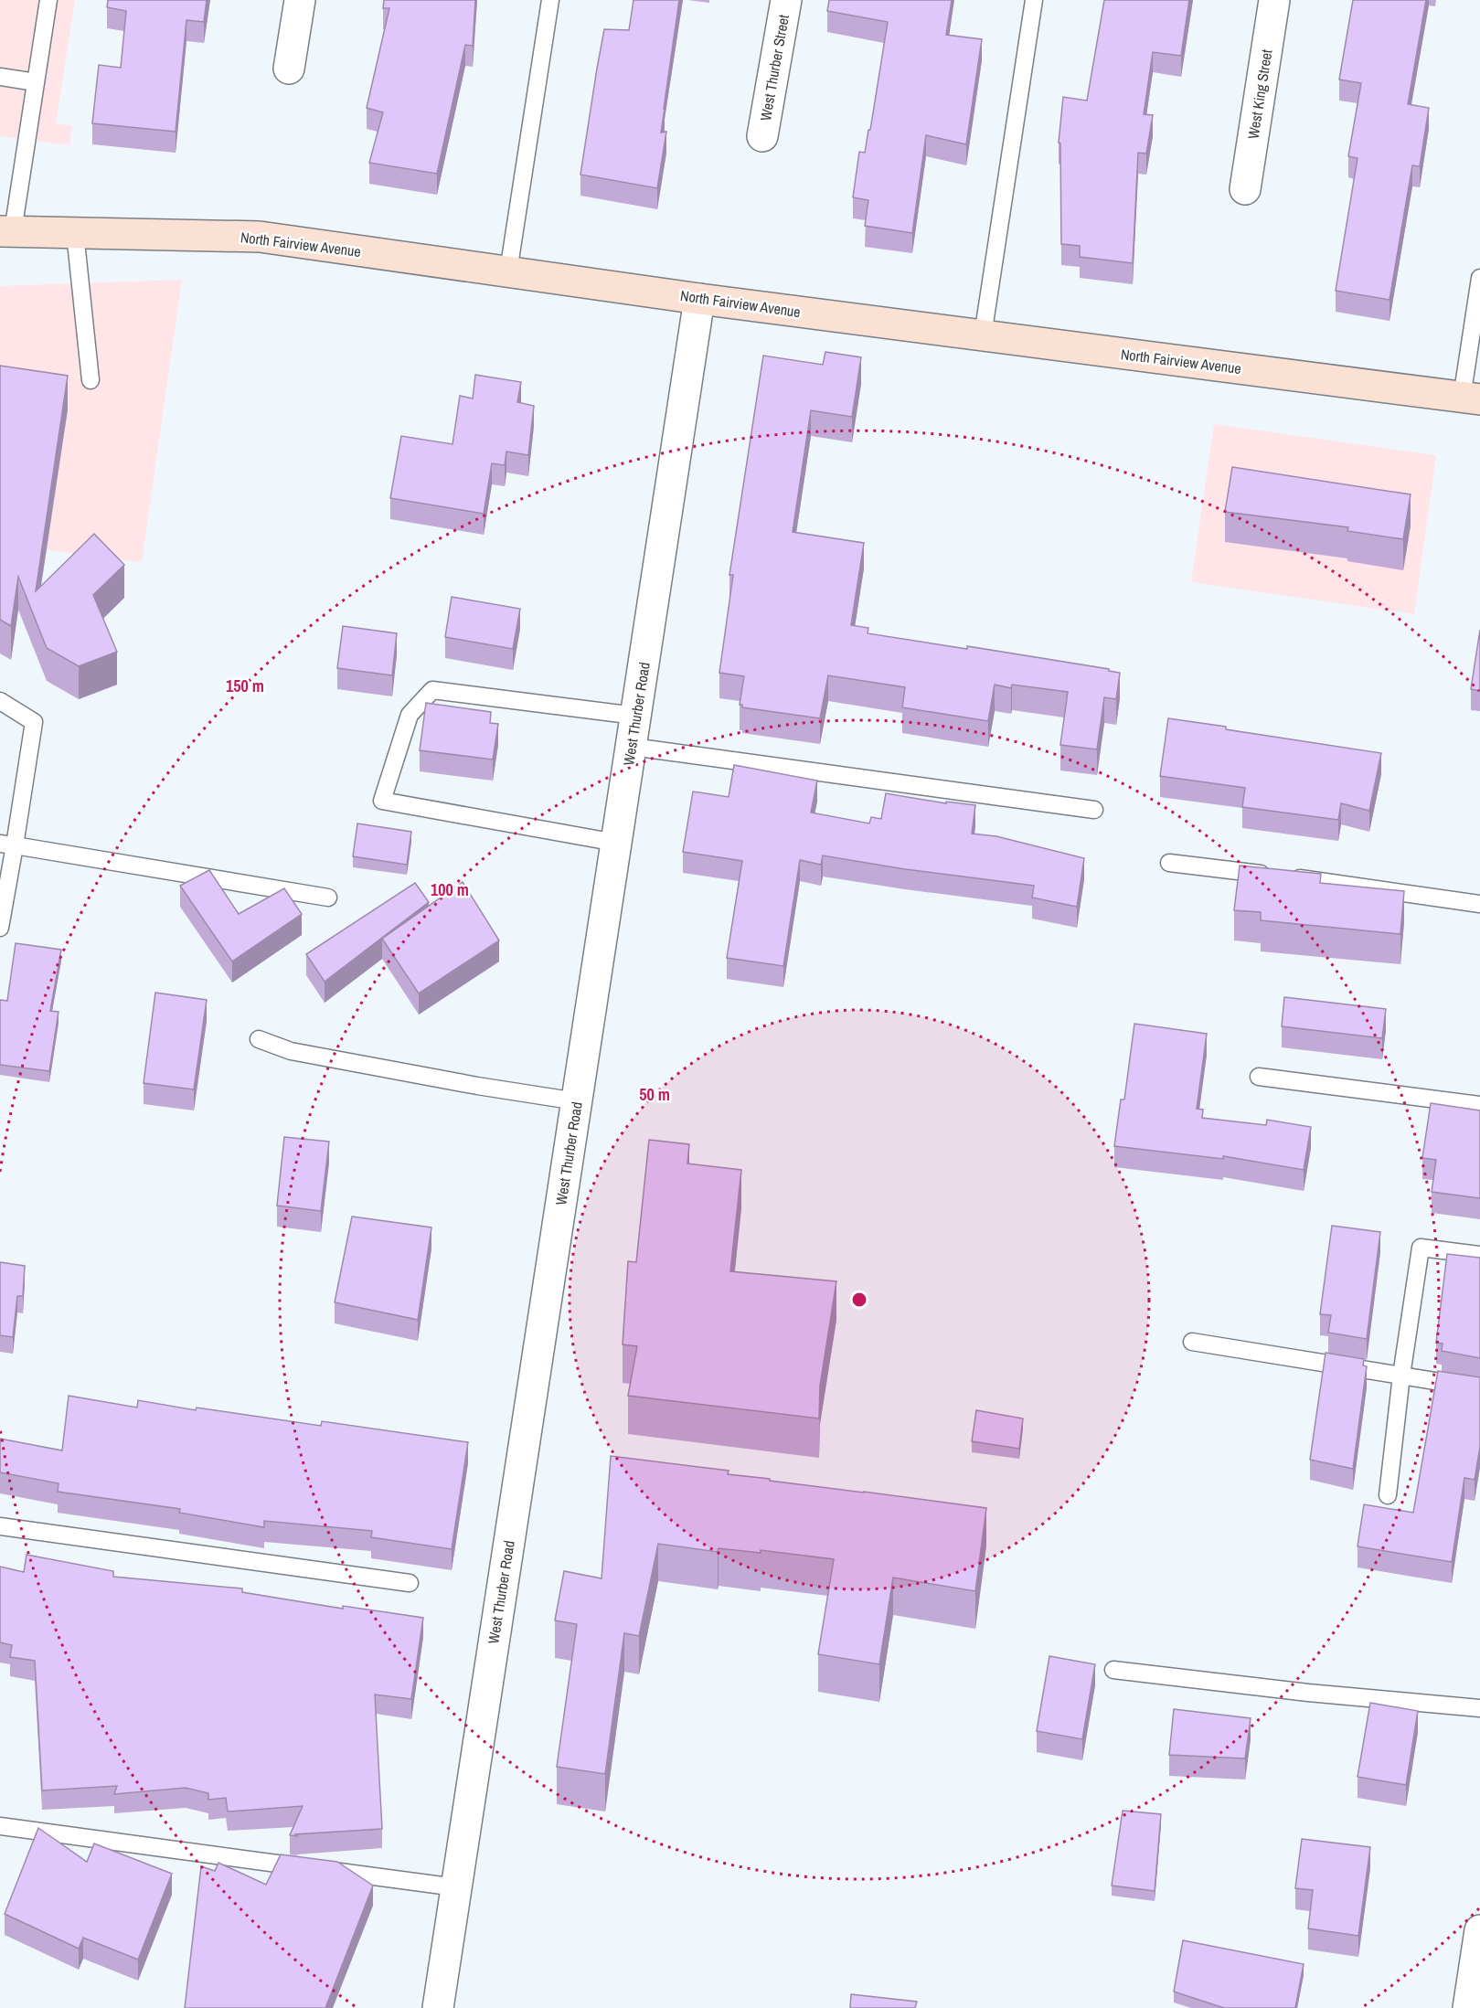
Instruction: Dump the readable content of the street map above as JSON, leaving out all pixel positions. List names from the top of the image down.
{
  "streets": {
    "street": [
      "West Thurber Street",
      "West King Street",
      "North Fairview Avenue",
      "West Thurber Road"
    ]
  },
  "crossings": [
    ["North Fairview Avenue", "West Thurber Road"]
  ],
  "rings": ["150 m", "100 m", "50 m"]
}
